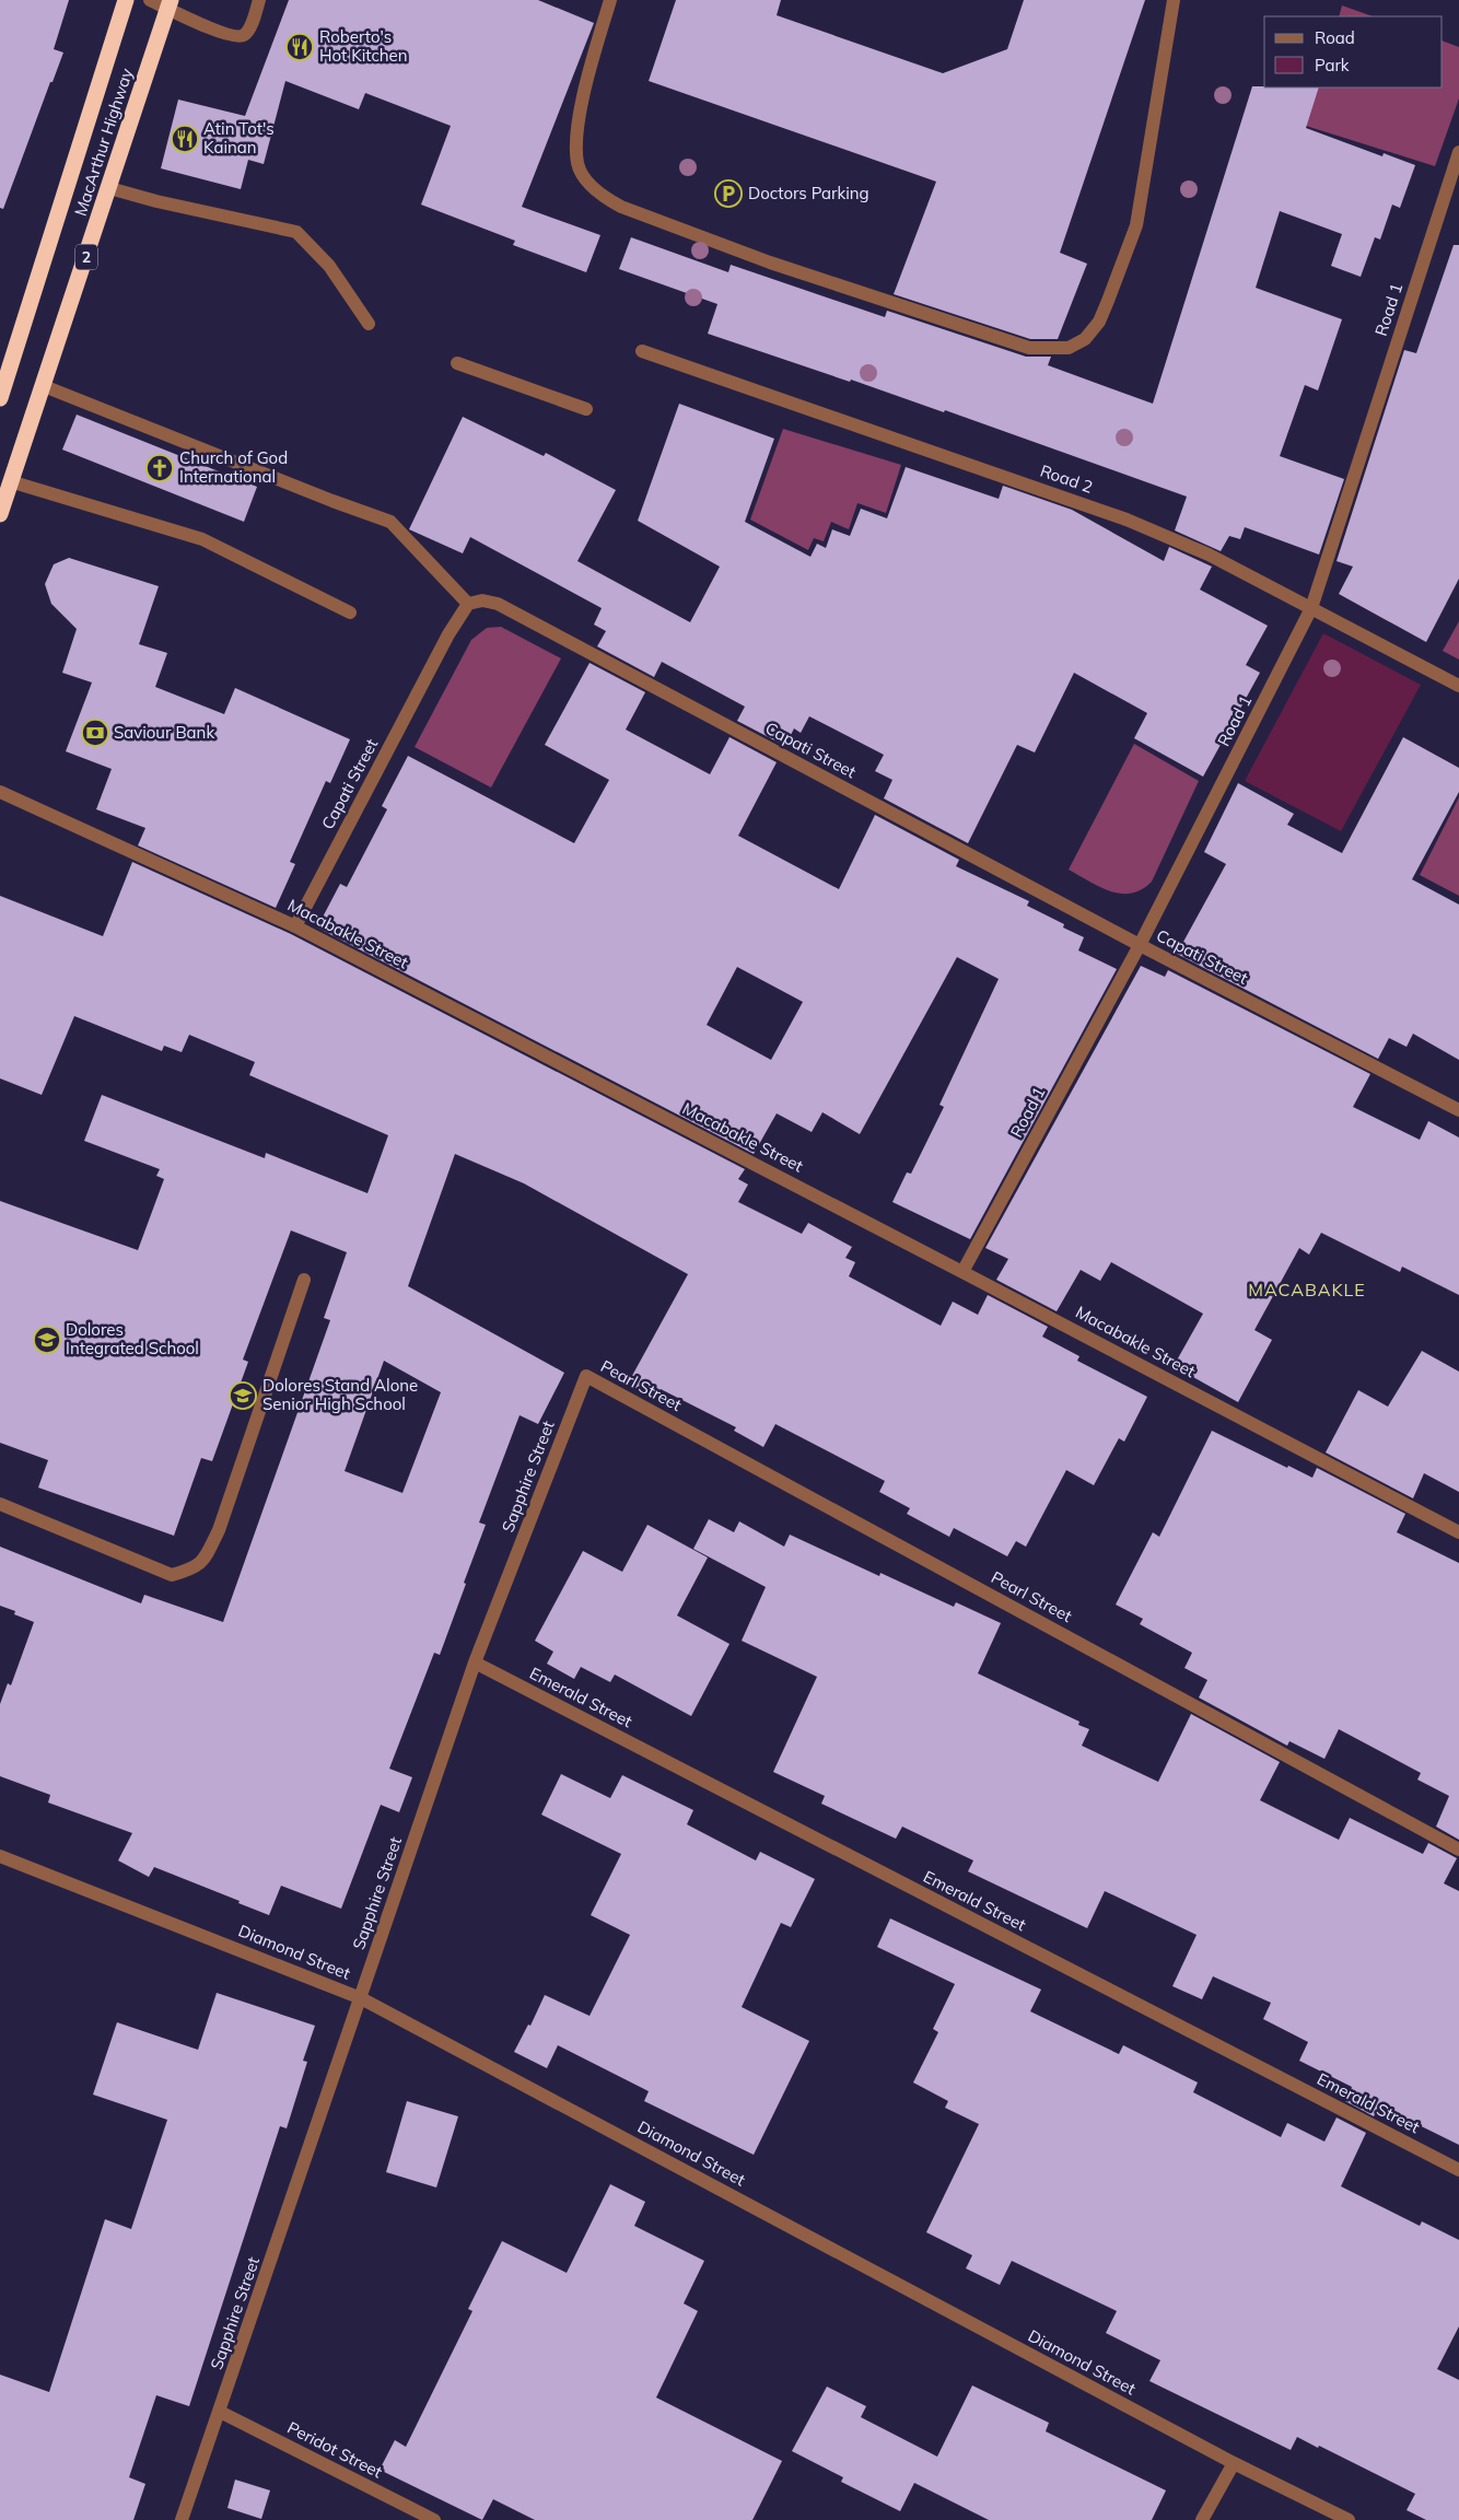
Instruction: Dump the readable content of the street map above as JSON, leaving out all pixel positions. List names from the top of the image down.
{
  "streets": {
    "highway": ["MacArthur Highway", "2"],
    "street": [
      "Road 1",
      "Road 2",
      "Capati Street",
      "Macabakle Street",
      "Pearl Street",
      "Sapphire Street",
      "Emerald Street",
      "Diamond Street",
      "Peridot Street"
    ]
  },
  "crossings": [
    ["Road 1", "Road 2"],
    ["Road 1", "Capati Street"],
    ["Road 1", "Macabakle Street"],
    ["Capati Street", "Macabakle Street"],
    ["Pearl Street", "Sapphire Street"],
    ["Sapphire Street", "Emerald Street"],
    ["Sapphire Street", "Diamond Street"],
    ["Sapphire Street", "Peridot Street"]
  ],
  "districts": ["MACABAKLE"],
  "places": {
    "restaurant": ["Roberto's Hot Kitchen", "Atin Tot's Kainan"],
    "parking": ["Doctors Parking"],
    "church": ["Church of God International"],
    "bank": ["Saviour Bank"],
    "school or university": ["Dolores Integrated School", "Dolores Stand Alone Senior High School"]
  },
  "legend": ["Road", "Park"]
}
